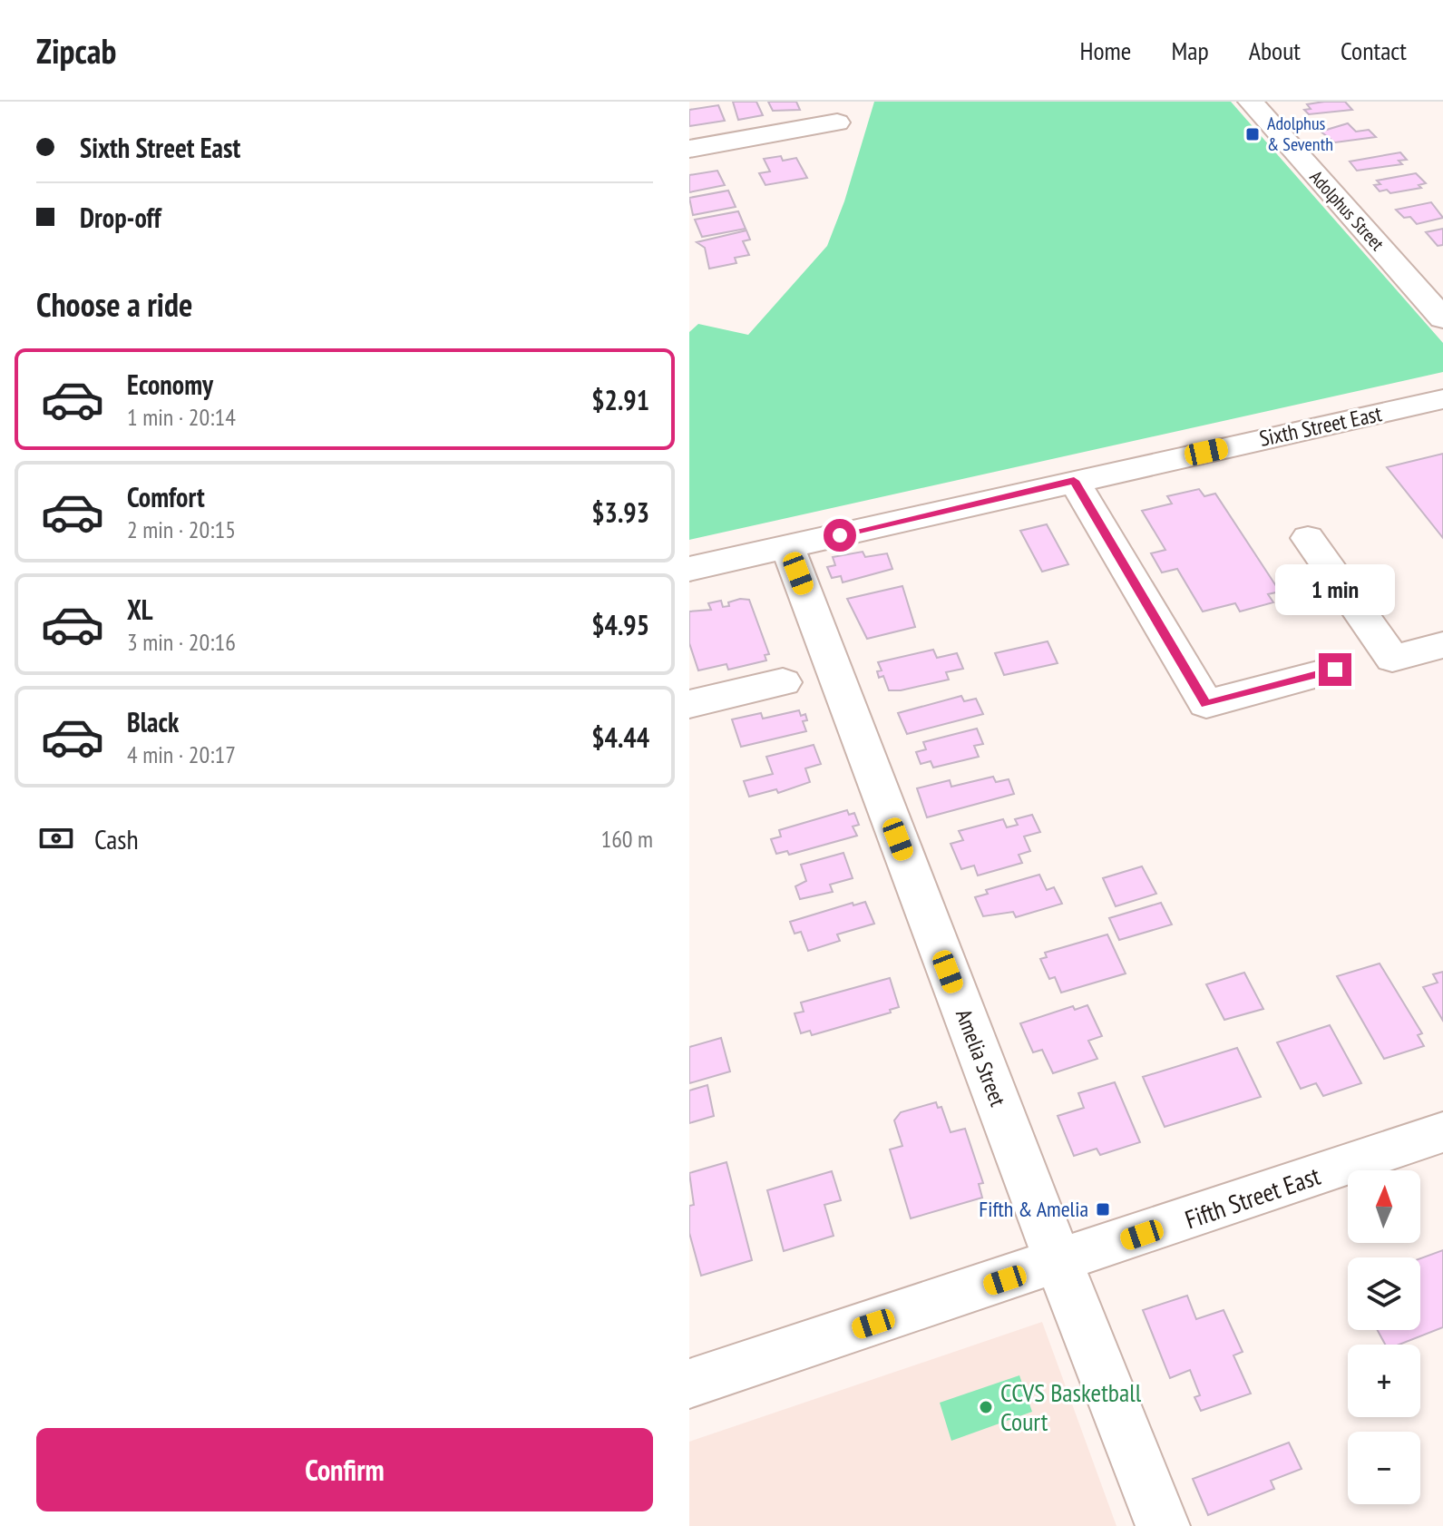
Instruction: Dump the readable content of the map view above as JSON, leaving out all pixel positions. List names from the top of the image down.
{
  "streets": {
    "street": [
      "Adolphus Street",
      "Sixth Street East",
      "Amelia Street",
      "Fifth Street East"
    ]
  },
  "crossings": [
    ["Sixth Street East", "Amelia Street"],
    ["Amelia Street", "Fifth Street East"]
  ],
  "places": {
    "transit": ["Adolphus & Seventh", "Fifth & Amelia"],
    "other": ["CCVS Basketball Court"]
  },
  "north": "top",
  "page": {
    "header": "Zipcab",
    "nav": [
      "Home",
      "Map",
      "About",
      "Contact"
    ],
    "banner": ["Sixth Street East", "Drop-off"],
    "heading": "Choose a ride",
    "list": [
      {
        "name": "Economy",
        "note": "1 min · 20:14",
        "value": "$2.91"
      },
      {
        "name": "Comfort",
        "note": "2 min · 20:15",
        "value": "$3.93"
      },
      {
        "name": "XL",
        "note": "3 min · 20:16",
        "value": "$4.95"
      },
      {
        "name": "Black",
        "note": "4 min · 20:17",
        "value": "$4.44"
      }
    ],
    "bubble": "1 min",
    "pay": ["Cash", "160 m"],
    "map_buttons": ["+", "−"],
    "buttons": "Confirm"
  }
}
